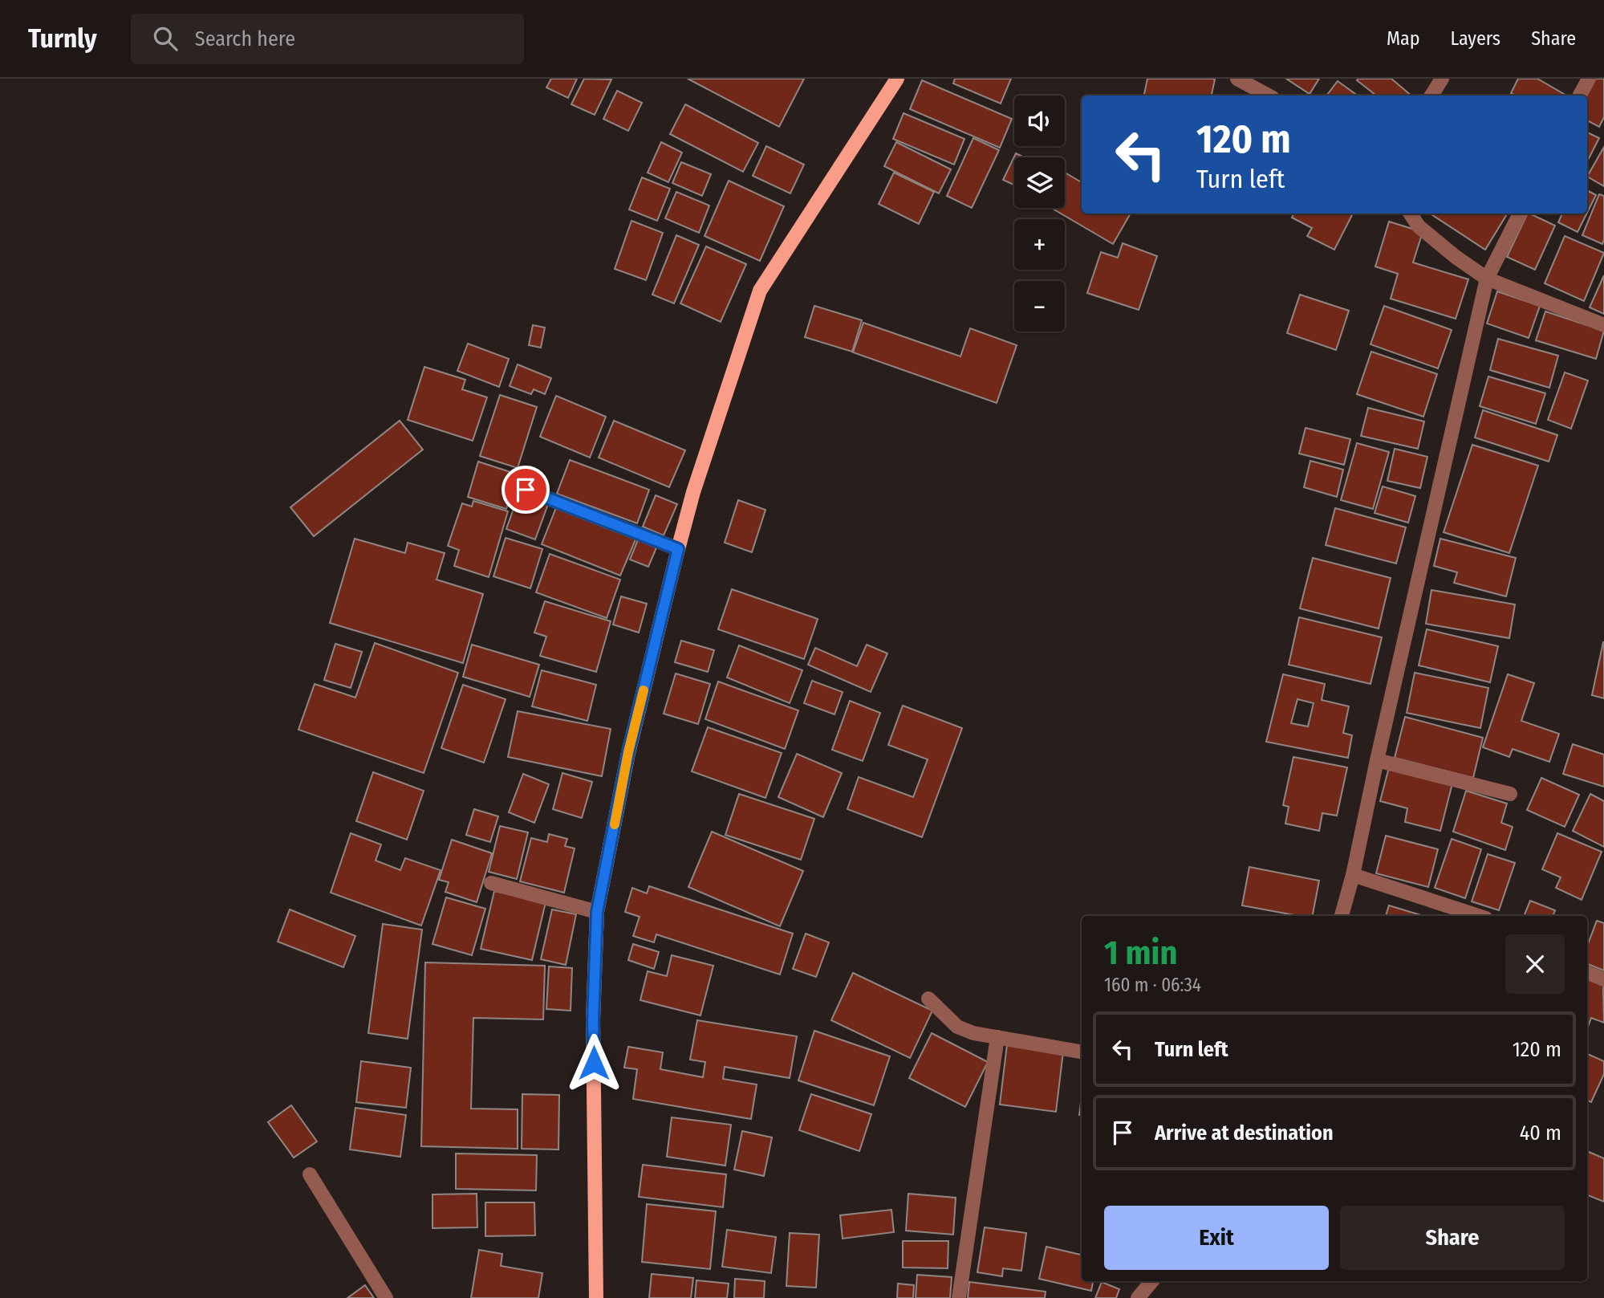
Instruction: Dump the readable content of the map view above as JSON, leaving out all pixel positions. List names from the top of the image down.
{
  "page": {
    "header": "Turnly",
    "search": "Search here",
    "nav": ["Map", "Layers", "Share"],
    "map_buttons": ["+", "−"],
    "turn": ["120 m", "Turn left"],
    "heading": ["1 min", "160 m · 06:34"],
    "list": [
      {
        "name": "Turn left",
        "value": "120 m"
      },
      {
        "name": "Arrive at destination",
        "value": "40 m"
      }
    ],
    "buttons": ["Exit", "Share"]
  }
}
